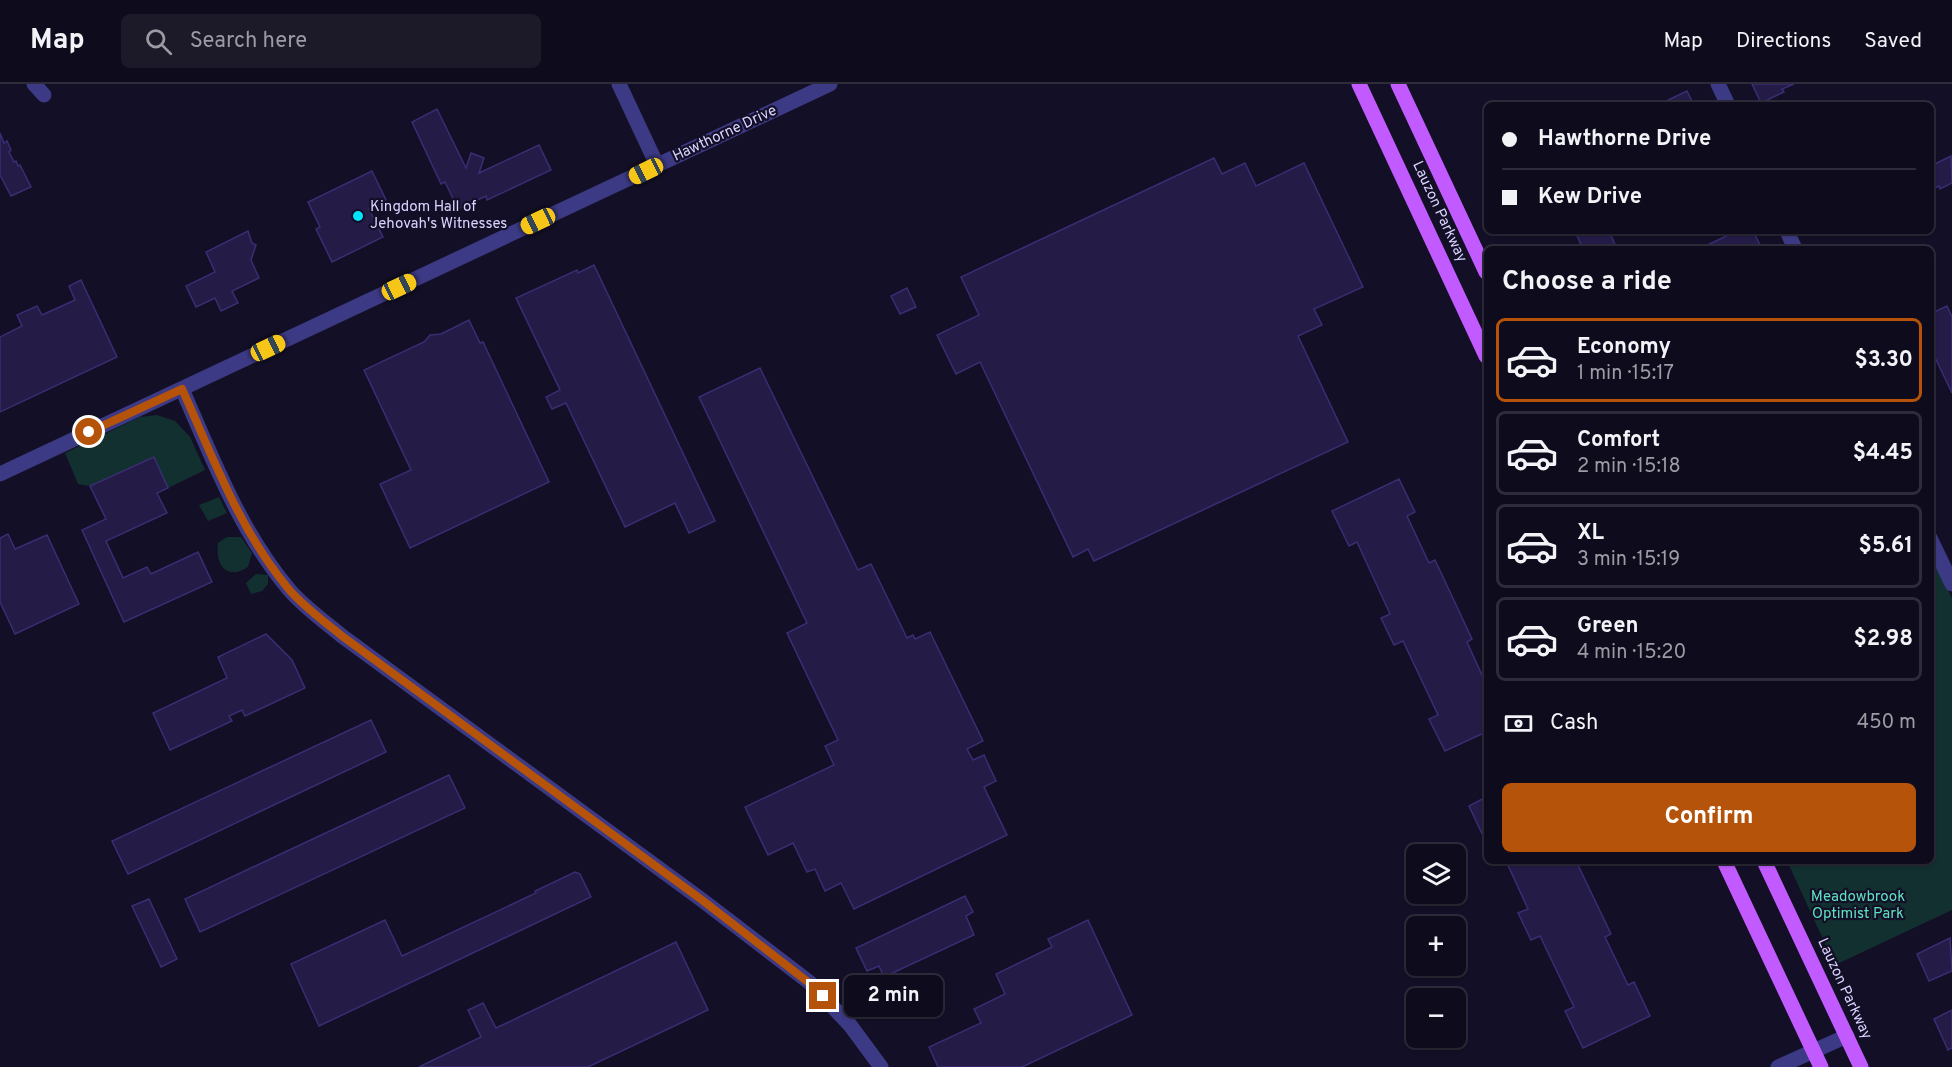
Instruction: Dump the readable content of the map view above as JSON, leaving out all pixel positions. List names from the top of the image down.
{
  "streets": {
    "main road": ["Lauzon Parkway"],
    "street": ["Hawthorne Drive"]
  },
  "parks": ["Meadowbrook Optimist Park"],
  "places": ["Kingdom Hall of Jehovah's Witnesses"],
  "page": {
    "header": "Map",
    "search": "Search here",
    "nav": ["Map", "Directions", "Saved"],
    "banner": ["Hawthorne Drive", "Kew Drive"],
    "heading": "Choose a ride",
    "list": [
      {
        "name": "Economy",
        "note": "1 min · 15:17",
        "value": "$3.30"
      },
      {
        "name": "Comfort",
        "note": "2 min · 15:18",
        "value": "$4.45"
      },
      {
        "name": "XL",
        "note": "3 min · 15:19",
        "value": "$5.61"
      },
      {
        "name": "Green",
        "note": "4 min · 15:20",
        "value": "$2.98"
      }
    ],
    "pay": ["Cash", "450 m"],
    "buttons": "Confirm",
    "map_buttons": ["+", "−"],
    "bubble": "2 min"
  }
}
